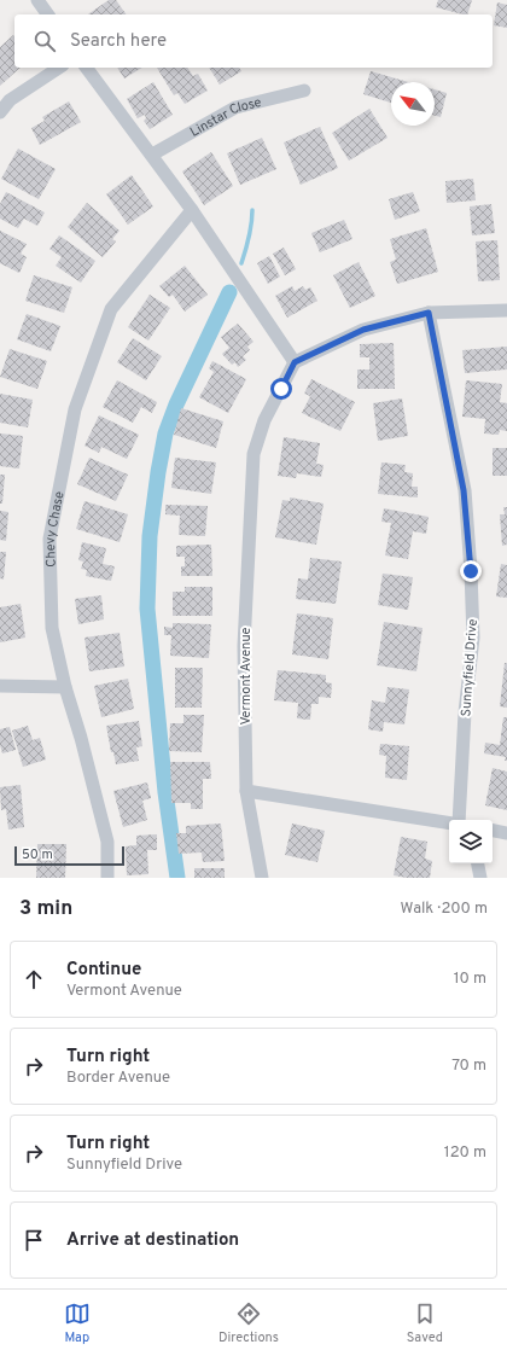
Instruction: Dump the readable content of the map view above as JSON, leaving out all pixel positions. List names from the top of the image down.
{
  "streets": {
    "street": [
      "Linstar Close",
      "Chevy Chase",
      "Sunnyfield Drive",
      "Vermont Avenue"
    ]
  },
  "scale_bar": "50 m",
  "north": "top left",
  "page": {
    "search": "Search here",
    "scale": "50 m",
    "heading": ["3 min", "Walk · 200 m"],
    "list": [
      ["Continue", "Vermont Avenue", "10 m"],
      ["Turn right", "Border Avenue", "70 m"],
      ["Turn right", "Sunnyfield Drive", "120 m"],
      "Arrive at destination"
    ],
    "nav": ["Map", "Directions", "Saved"]
  }
}
